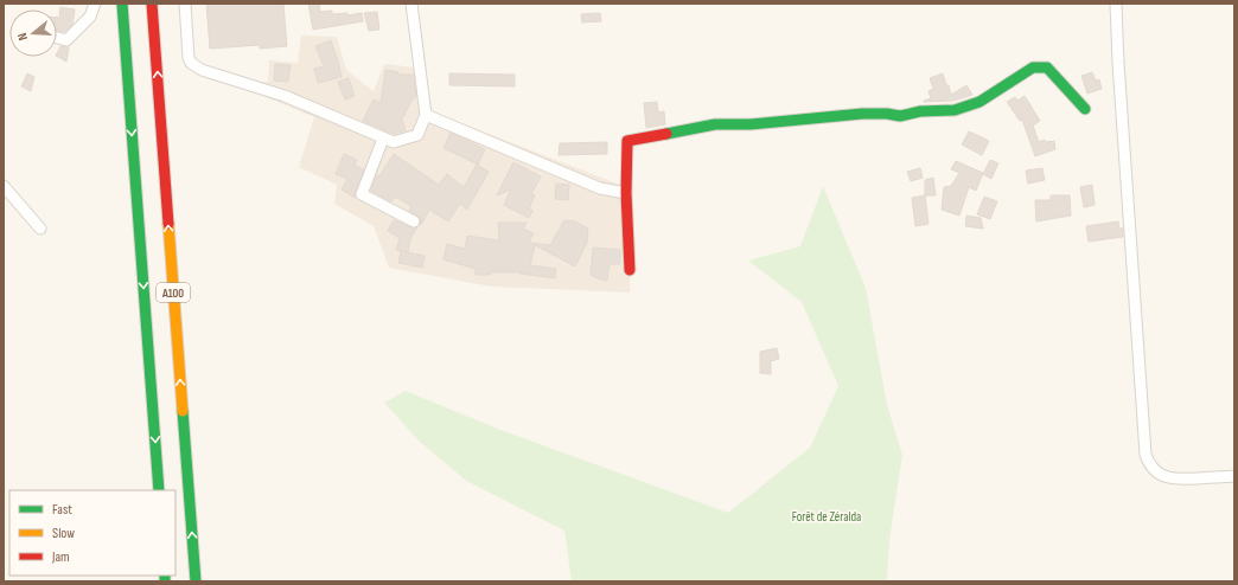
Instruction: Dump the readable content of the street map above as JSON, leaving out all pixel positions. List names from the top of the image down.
{
  "streets": {
    "main road": ["A100"]
  },
  "parks": ["Forêt de Zéralda"],
  "legend": ["Fast", "Slow", "Jam"],
  "north": "left"
}
